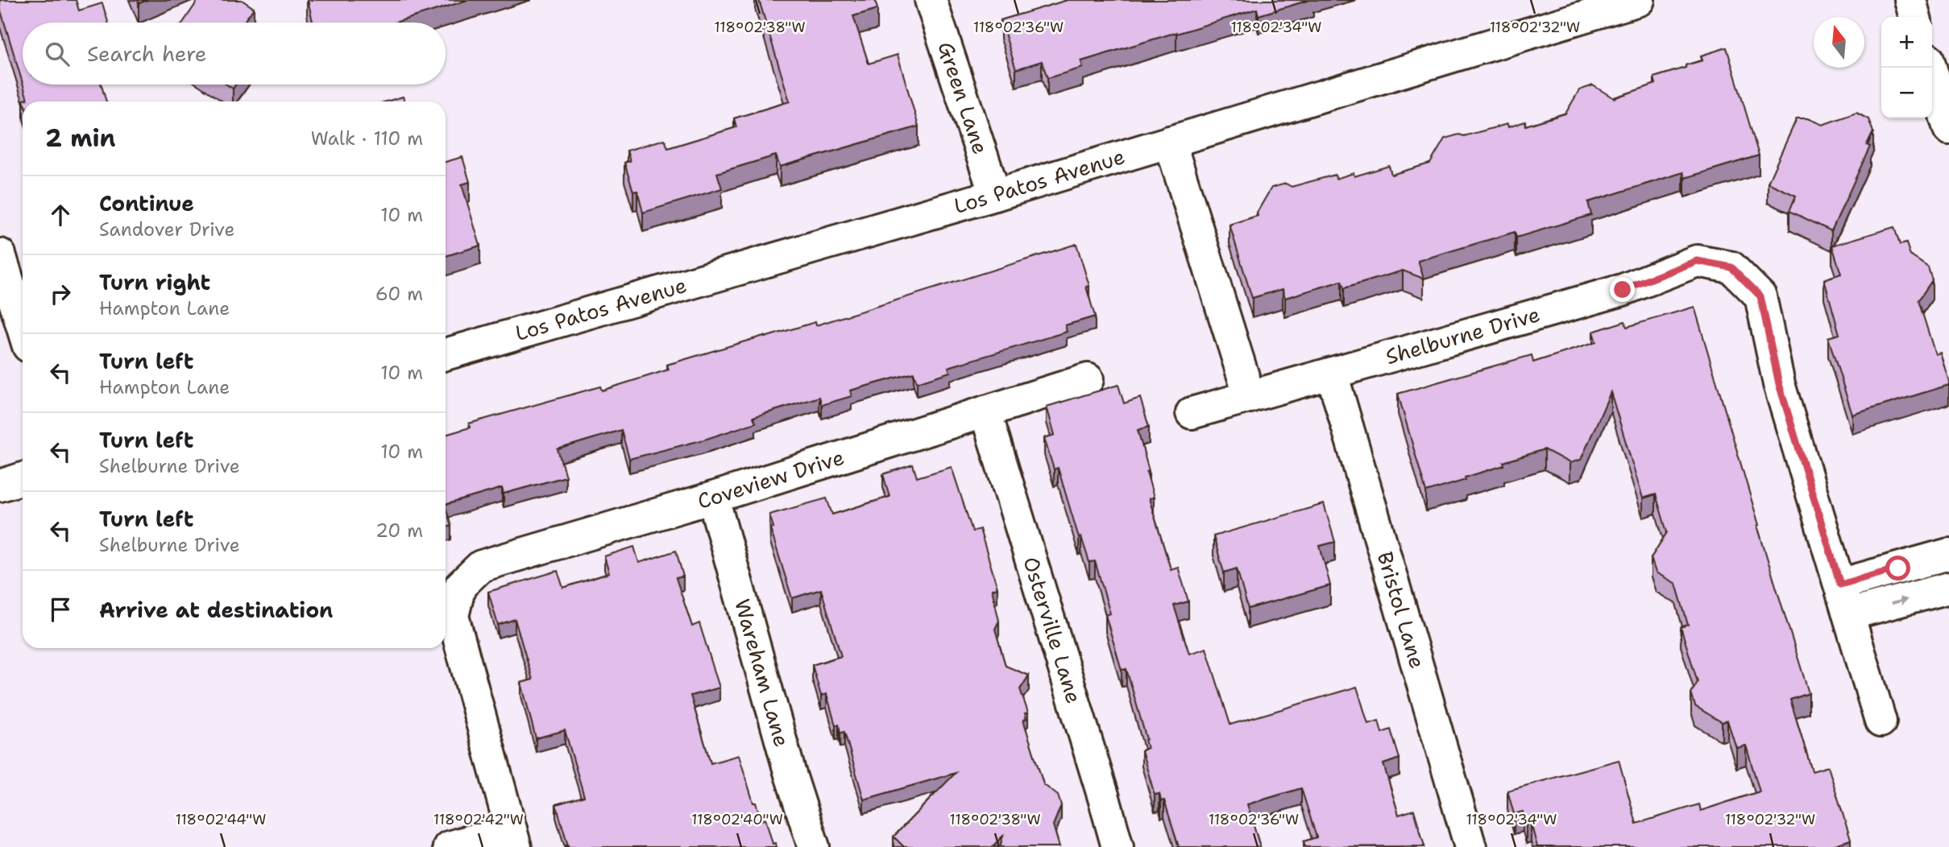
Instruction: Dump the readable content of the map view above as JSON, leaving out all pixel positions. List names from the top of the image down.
{
  "streets": {
    "street": [
      "Green Lane",
      "Los Patos Avenue",
      "Shelburne Drive",
      "Coveview Drive",
      "Bristol Lane",
      "Osterville Lane",
      "Wareham Lane"
    ]
  },
  "crossings": [
    ["Green Lane", "Los Patos Avenue"],
    ["Shelburne Drive", "Bristol Lane"],
    ["Coveview Drive", "Osterville Lane"],
    ["Coveview Drive", "Wareham Lane"]
  ],
  "north": "top",
  "page": {
    "map_buttons": ["+", "−"],
    "search": "Search here",
    "heading": ["2 min", "Walk · 110 m"],
    "list": [
      ["Continue", "Sandover Drive", "10 m"],
      ["Turn right", "Hampton Lane", "60 m"],
      ["Turn left", "Hampton Lane", "10 m"],
      ["Turn left", "Shelburne Drive", "10 m"],
      ["Turn left", "Shelburne Drive", "20 m"],
      "Arrive at destination"
    ]
  },
  "coordinates": [
    "118°02'38\"W",
    "118°02'36\"W",
    "118°02'34\"W",
    "118°02'32\"W",
    "118°02'44\"W",
    "118°02'42\"W",
    "118°02'40\"W"
  ]
}
